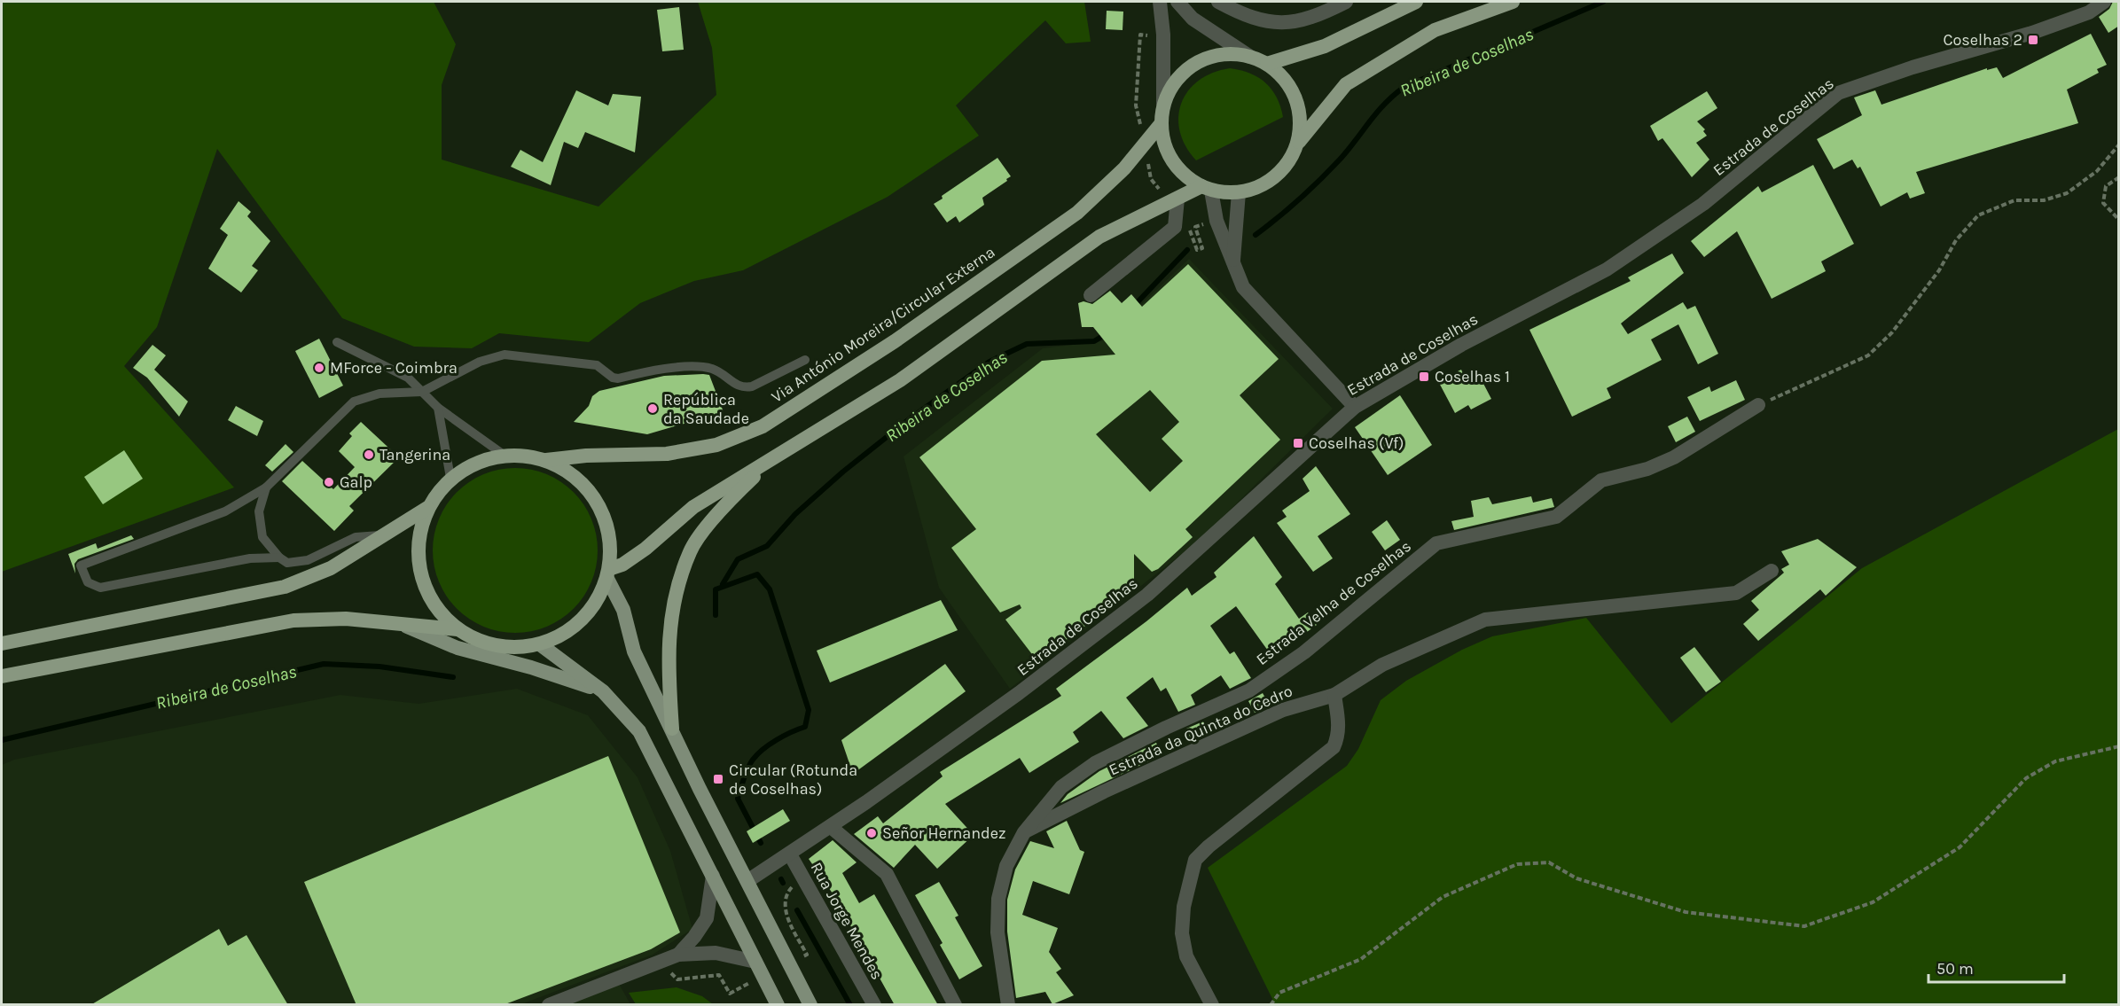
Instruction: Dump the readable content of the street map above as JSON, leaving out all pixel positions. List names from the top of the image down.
{
  "streets": {
    "highway": ["Via António Moreira/Circular Externa"],
    "street": [
      "Estrada de Coselhas",
      "Estrada Velha de Coselhas",
      "Estrada da Quinta do Cedro",
      "Rua Jorge Mendes"
    ]
  },
  "crossings": [
    ["Estrada de Coselhas", "Rua Jorge Mendes"],
    ["Estrada Velha de Coselhas", "Estrada da Quinta do Cedro"]
  ],
  "water": ["Ribeira de Coselhas"],
  "places": {
    "transit": [
      "Coselhas 2",
      "Coselhas 1",
      "Coselhas (Vf)",
      "Circular (Rotunda de Coselhas)"
    ],
    "other": [
      "MForce - Coimbra",
      "República da Saudade",
      "Tangerina",
      "Galp",
      "Señor Hernandez"
    ]
  },
  "scale_bar": "50 m"
}
